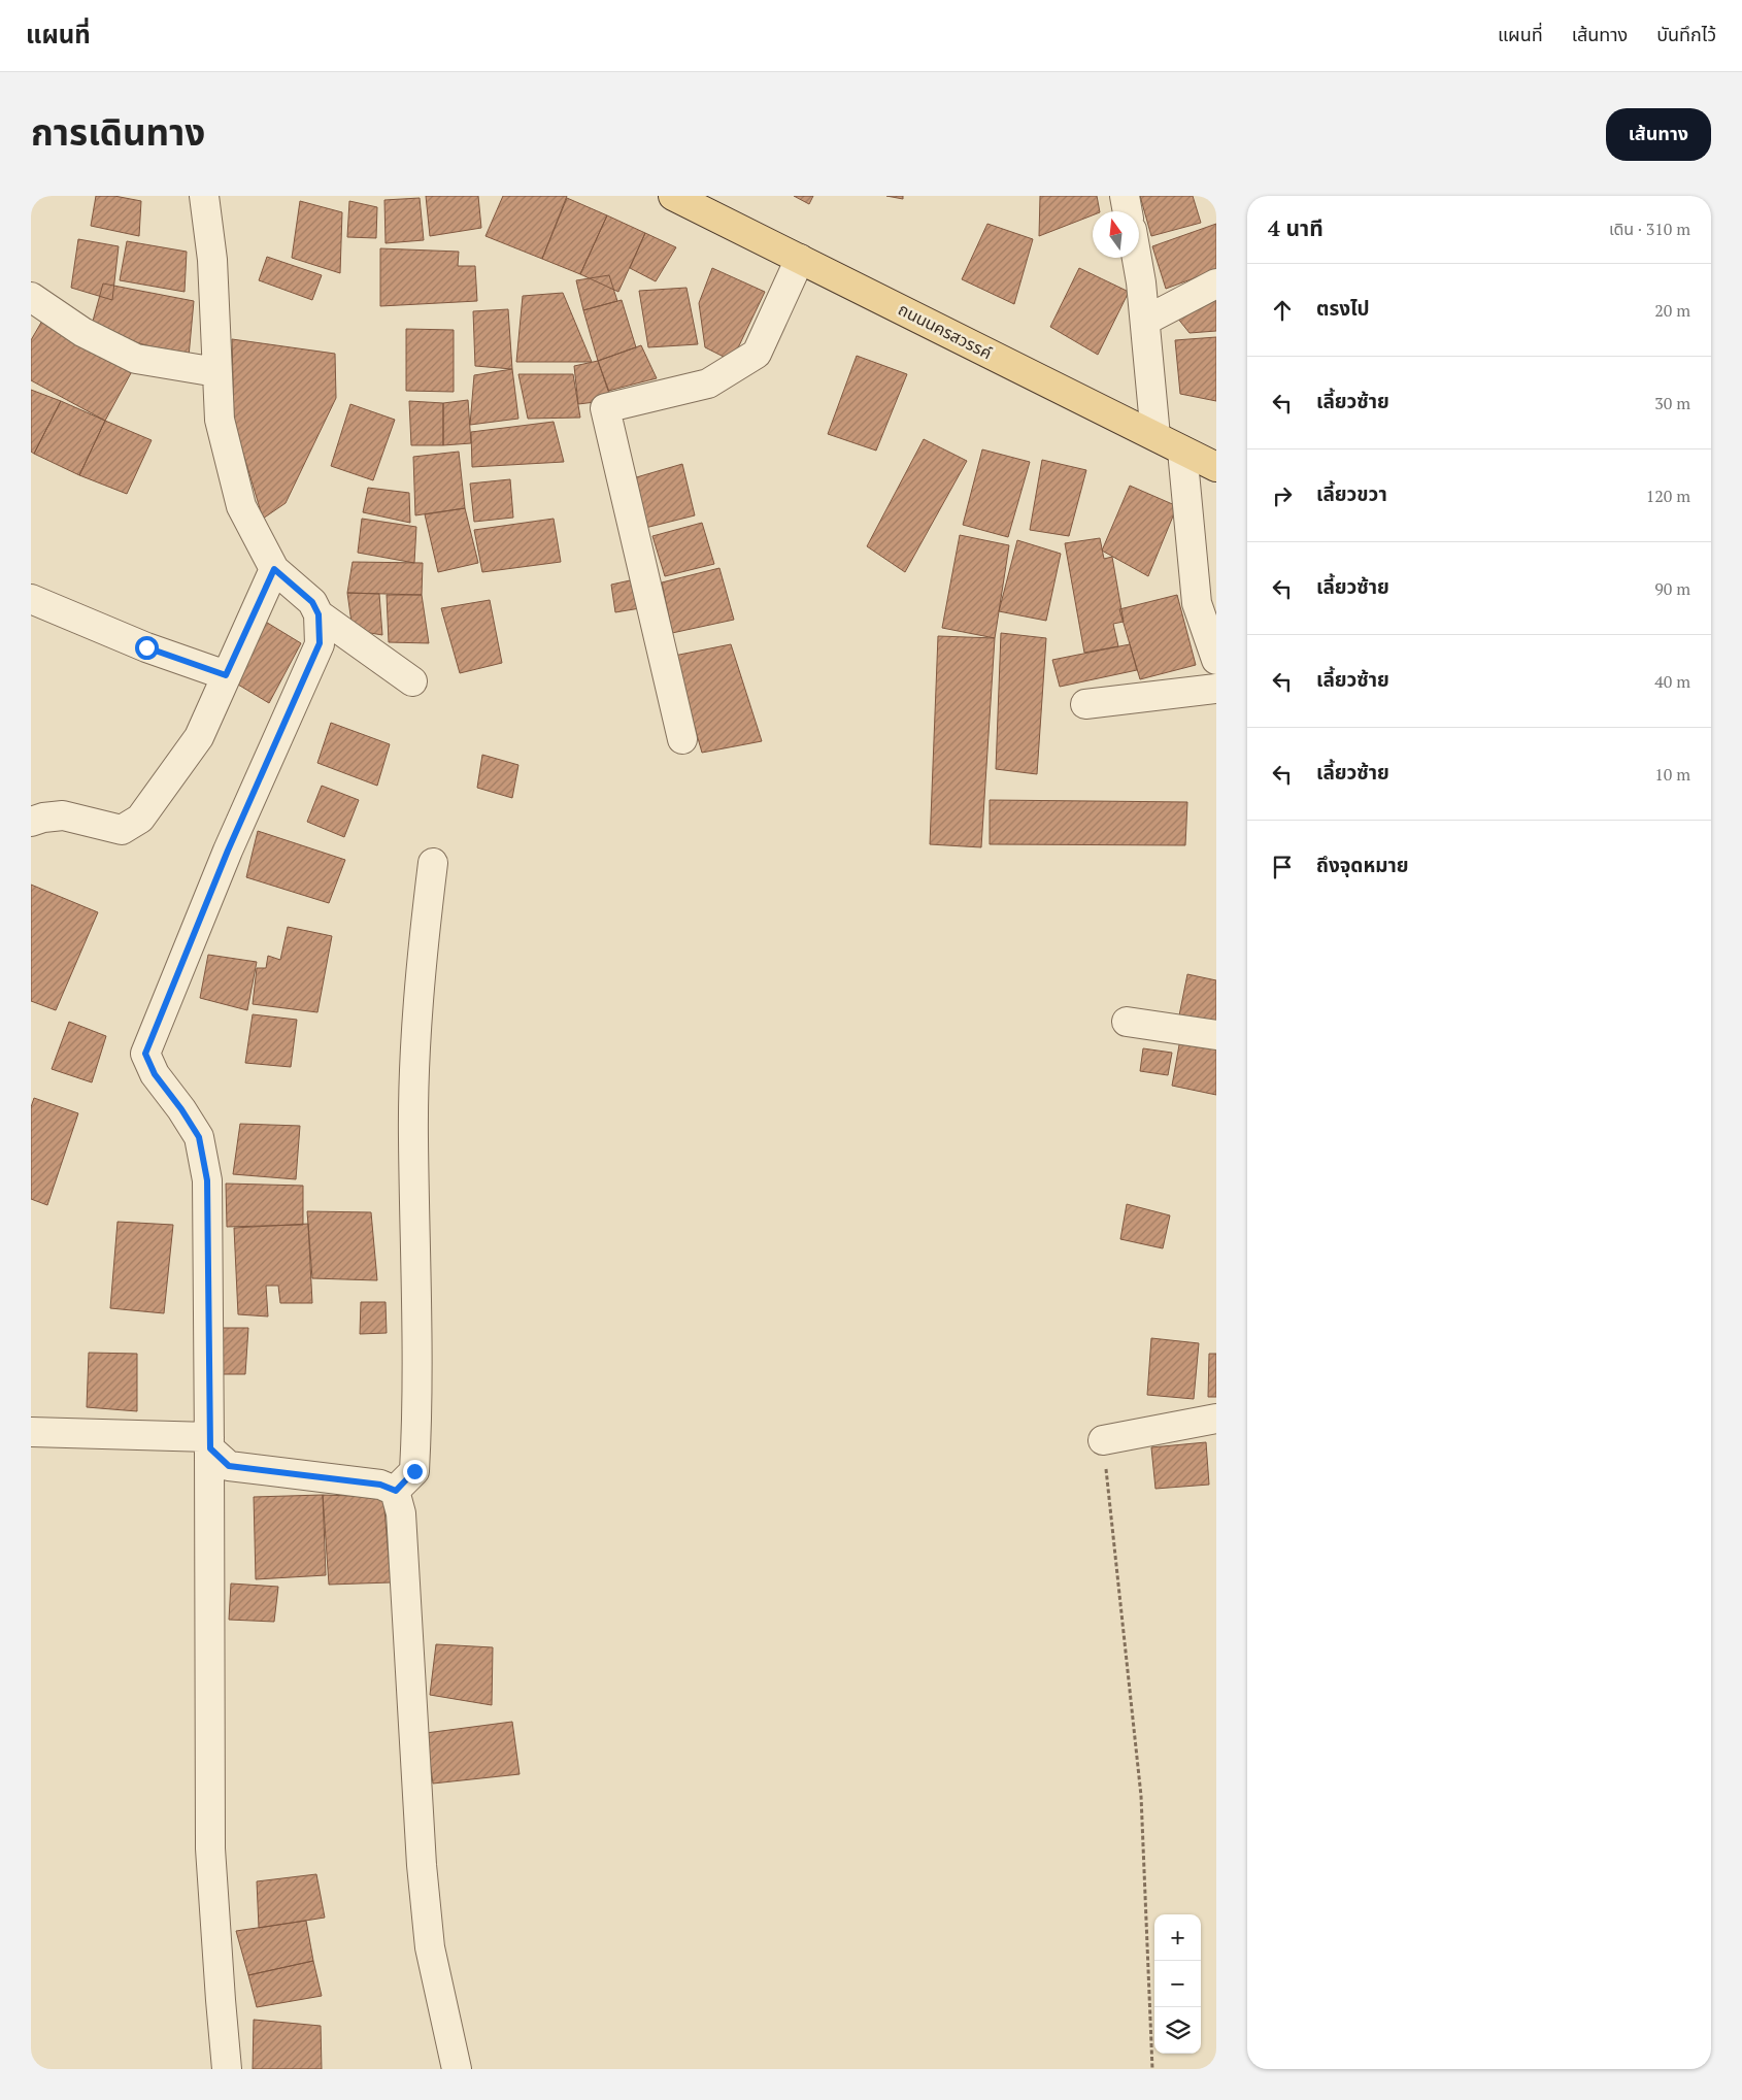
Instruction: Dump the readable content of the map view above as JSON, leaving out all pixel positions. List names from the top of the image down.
{
  "streets": {
    "main road": ["ถนนนครสวรรค์"]
  },
  "north": "top",
  "page": {
    "header": "แผนที่",
    "nav": ["แผนที่", "เส้นทาง", "บันทึกไว้"],
    "title": "การเดินทาง",
    "buttons": "เส้นทาง",
    "heading": ["4 นาที", "เดิน · 310 m"],
    "list": [
      ["ตรงไป", "20 m"],
      ["เลี้ยวซ้าย", "30 m"],
      ["เลี้ยวขวา", "120 m"],
      ["เลี้ยวซ้าย", "90 m"],
      ["เลี้ยวซ้าย", "40 m"],
      ["เลี้ยวซ้าย", "10 m"],
      "ถึงจุดหมาย"
    ],
    "map_buttons": ["+", "−"]
  }
}
